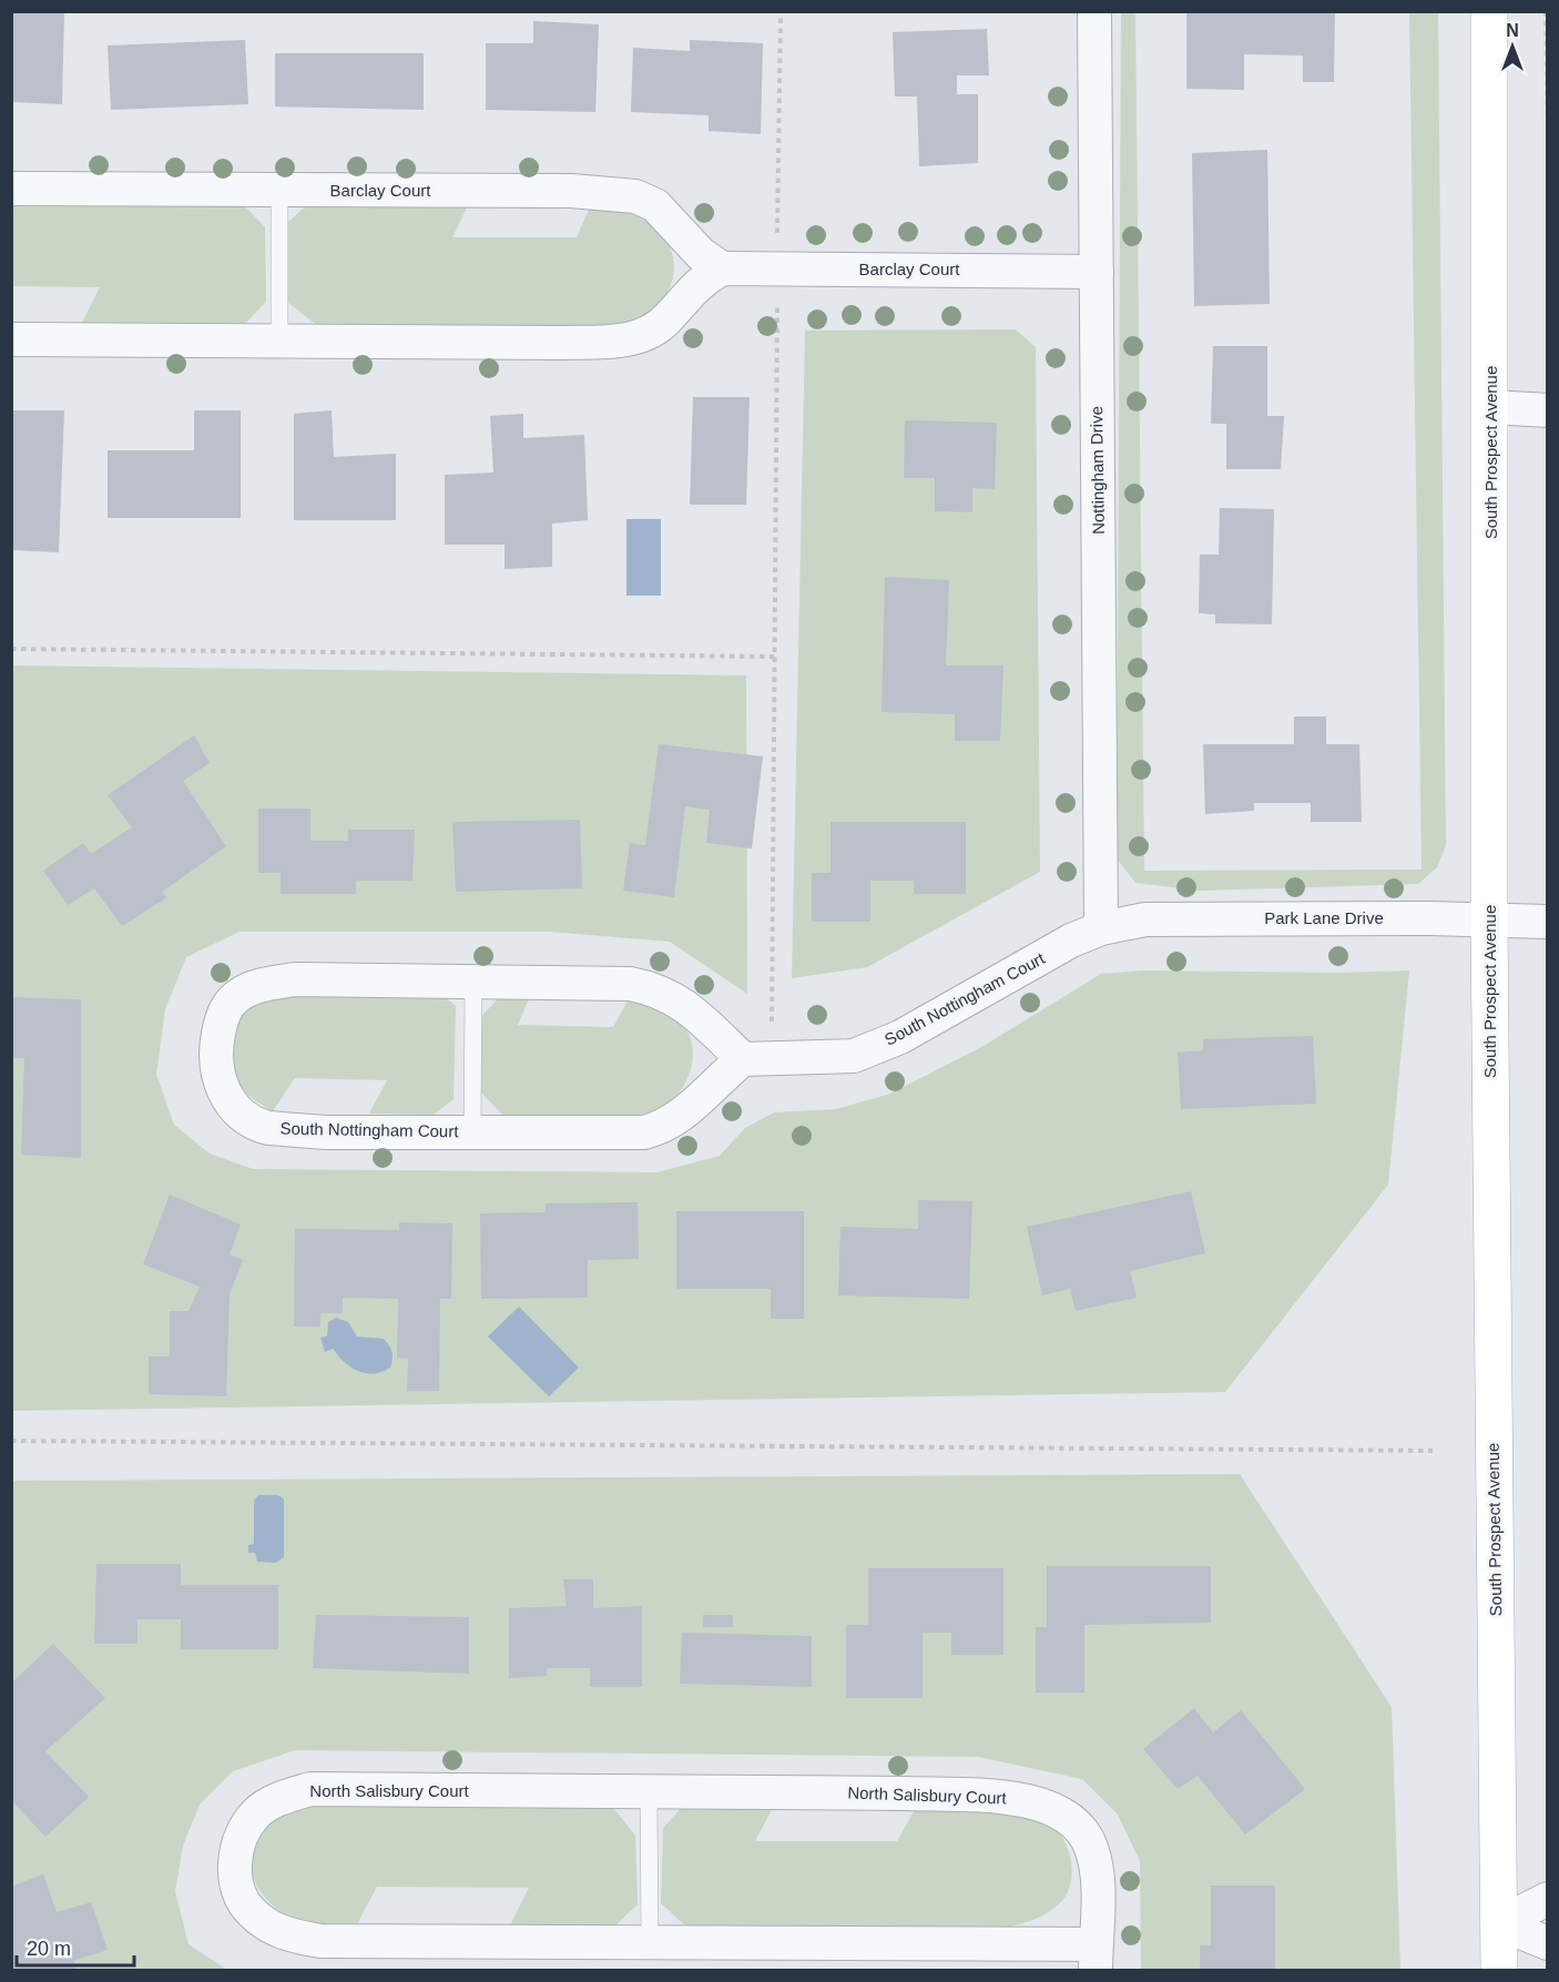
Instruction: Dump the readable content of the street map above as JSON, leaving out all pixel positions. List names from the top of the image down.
{
  "streets": {
    "main road": ["South Prospect Avenue"],
    "street": [
      "Barclay Court",
      "Nottingham Drive",
      "Park Lane Drive",
      "South Nottingham Court",
      "North Salisbury Court"
    ]
  },
  "crossings": [
    ["Barclay Court", "Nottingham Drive"],
    ["South Prospect Avenue", "Park Lane Drive"],
    ["Nottingham Drive", "Park Lane Drive"],
    ["Nottingham Drive", "South Nottingham Court"],
    ["Park Lane Drive", "South Nottingham Court"]
  ],
  "scale_bar": "20 m",
  "north": "top"
}
